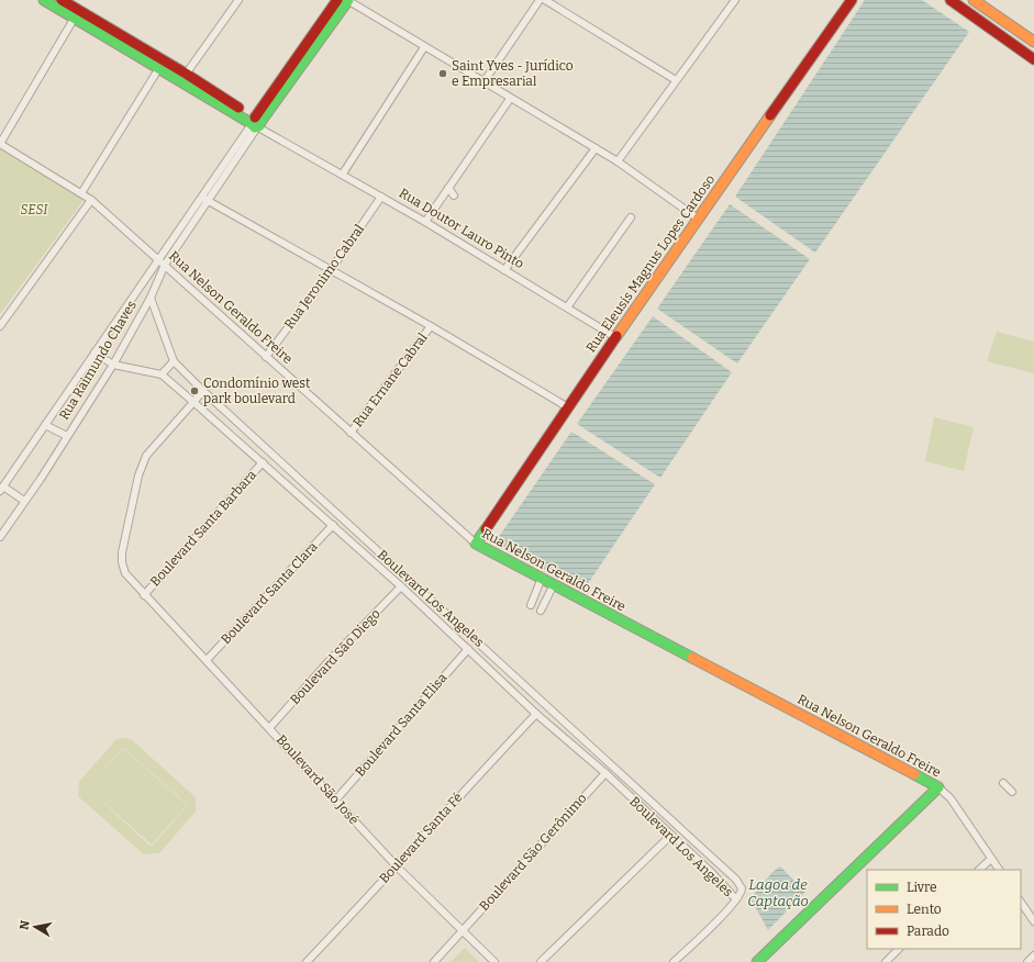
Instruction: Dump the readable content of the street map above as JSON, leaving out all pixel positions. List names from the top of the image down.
{
  "streets": {
    "main road": [
      "Rua Doutor Lauro Pinto",
      "Rua Eleusis Magnus Lopes Cardoso",
      "Rua Nelson Geraldo Freire",
      "Rua Raimundo Chaves"
    ],
    "street": [
      "Rua Jeronimo Cabral",
      "Rua Ernane Cabral",
      "Boulevard Santa Barbara",
      "Boulevard Santa Clara",
      "Boulevard Los Angeles",
      "Boulevard São Diego",
      "Boulevard Santa Elisa",
      "Boulevard São José",
      "Boulevard Santa Fé",
      "Boulevard São Gerônimo"
    ]
  },
  "crossings": [
    ["Rua Doutor Lauro Pinto", "Rua Eleusis Magnus Lopes Cardoso"],
    ["Rua Doutor Lauro Pinto", "Rua Jeronimo Cabral"],
    ["Rua Doutor Lauro Pinto", "Rua Raimundo Chaves"],
    ["Rua Eleusis Magnus Lopes Cardoso", "Rua Nelson Geraldo Freire"],
    ["Rua Jeronimo Cabral", "Rua Nelson Geraldo Freire"],
    ["Rua Nelson Geraldo Freire", "Rua Raimundo Chaves"],
    ["Rua Nelson Geraldo Freire", "Rua Ernane Cabral"],
    ["Rua Raimundo Chaves", "Boulevard Los Angeles"],
    ["Boulevard Santa Barbara", "Boulevard Los Angeles"],
    ["Boulevard Santa Barbara", "Boulevard São José"],
    ["Boulevard Santa Clara", "Boulevard Los Angeles"],
    ["Boulevard Santa Clara", "Boulevard São José"],
    ["Boulevard Los Angeles", "Boulevard São Diego"],
    ["Boulevard Los Angeles", "Boulevard Santa Elisa"],
    ["Boulevard Los Angeles", "Boulevard São José"],
    ["Boulevard Los Angeles", "Boulevard Santa Fé"],
    ["Boulevard Los Angeles", "Boulevard São Gerônimo"],
    ["Boulevard São Diego", "Boulevard São José"],
    ["Boulevard Santa Elisa", "Boulevard São José"],
    ["Boulevard São José", "Boulevard Santa Fé"],
    ["Boulevard São José", "Boulevard São Gerônimo"]
  ],
  "water": ["Lagoa de Captação"],
  "parks": ["SESI"],
  "places": ["Saint Yves - Jurídico e Empresarial", "Condomínio west park boulevard"],
  "legend": ["Livre", "Lento", "Parado"],
  "north": "left"
}
